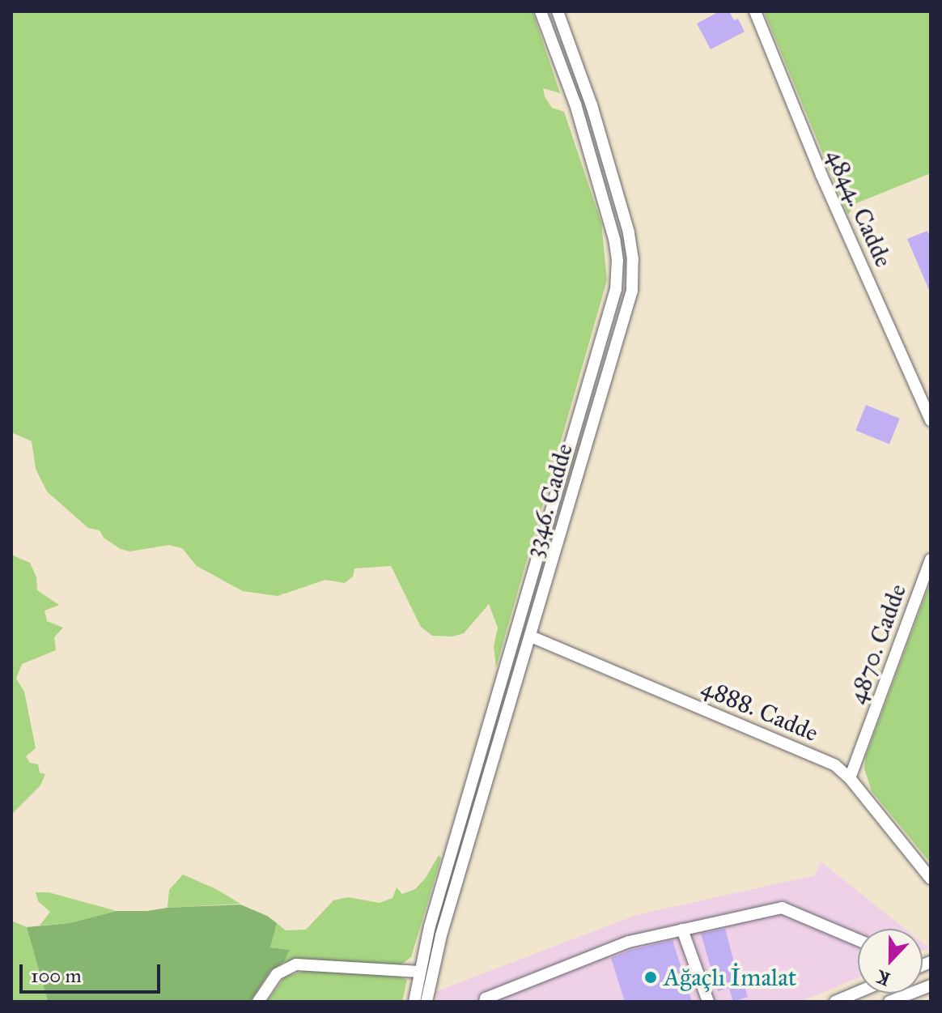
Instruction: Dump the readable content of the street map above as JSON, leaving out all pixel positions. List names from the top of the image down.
{
  "streets": {
    "street": [
      "4844. Cadde",
      "3346. Cadde",
      "4870. Cadde",
      "4888. Cadde"
    ]
  },
  "crossings": [
    ["3346. Cadde", "4888. Cadde"],
    ["4870. Cadde", "4888. Cadde"]
  ],
  "places": ["Ağaçlı İmalat"],
  "scale_bar": "100 m",
  "north": "bottom"
}
